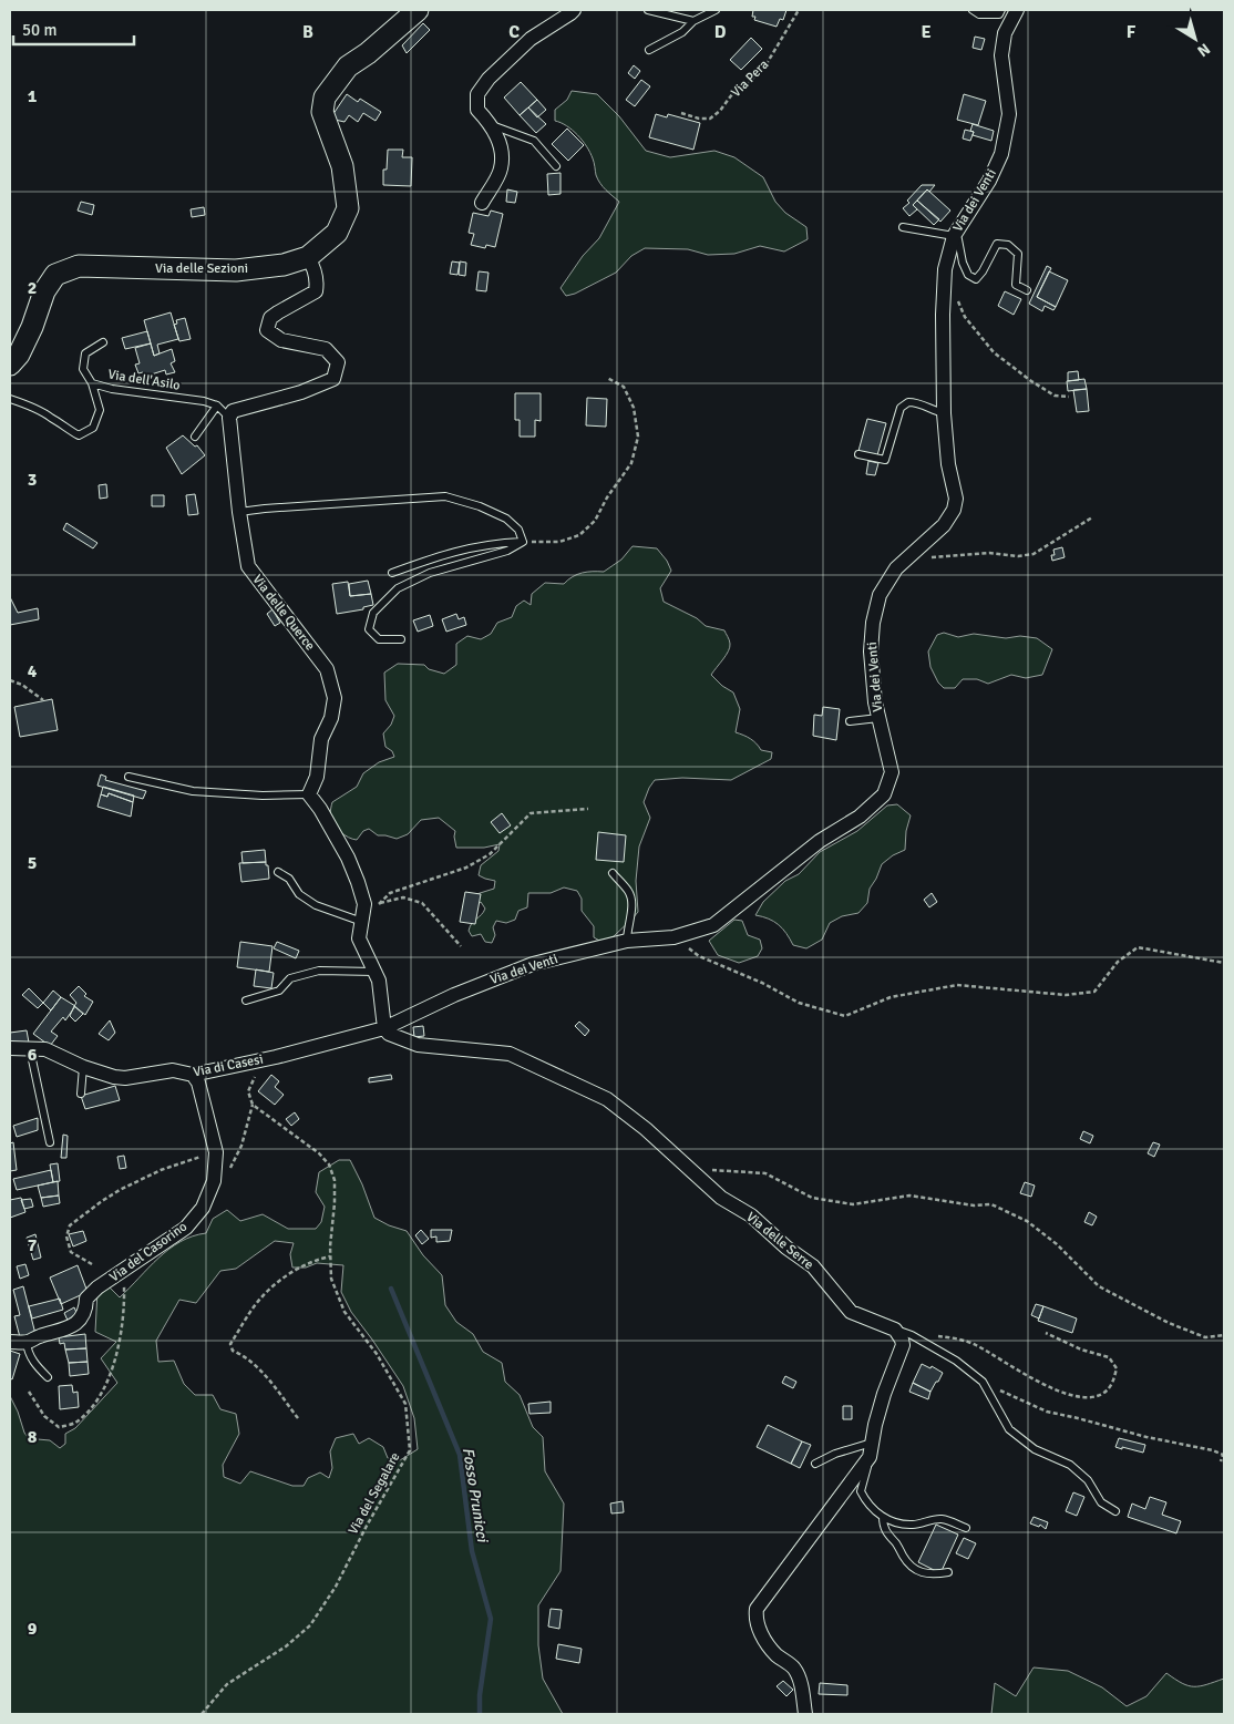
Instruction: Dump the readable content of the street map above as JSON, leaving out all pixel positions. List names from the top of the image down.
{
  "streets": {
    "street": [
      "Via dei Venti",
      "Via delle Sezioni",
      "Via delle Querce",
      "Via di Casesi",
      "Via delle Serre",
      "Via del Casorino"
    ],
    "lane": ["Via dell'Asilo"],
    "path": ["Via Pera", "Via del Segalare"]
  },
  "crossings": [
    ["Via dei Venti", "Via di Casesi"],
    ["Via dei Venti", "Via delle Serre"],
    ["Via di Casesi", "Via delle Serre"],
    ["Via di Casesi", "Via del Casorino"],
    ["Via di Casesi", "Via del Segalare"]
  ],
  "water": ["Fosso Prunicci"],
  "scale_bar": "50 m",
  "north": "bottom right",
  "grid": {
    "columns": [
      "B",
      "C",
      "D",
      "E",
      "F"
    ],
    "rows": [
      "1",
      "2",
      "3",
      "4",
      "5",
      "6",
      "7",
      "8",
      "9"
    ]
  }
}
